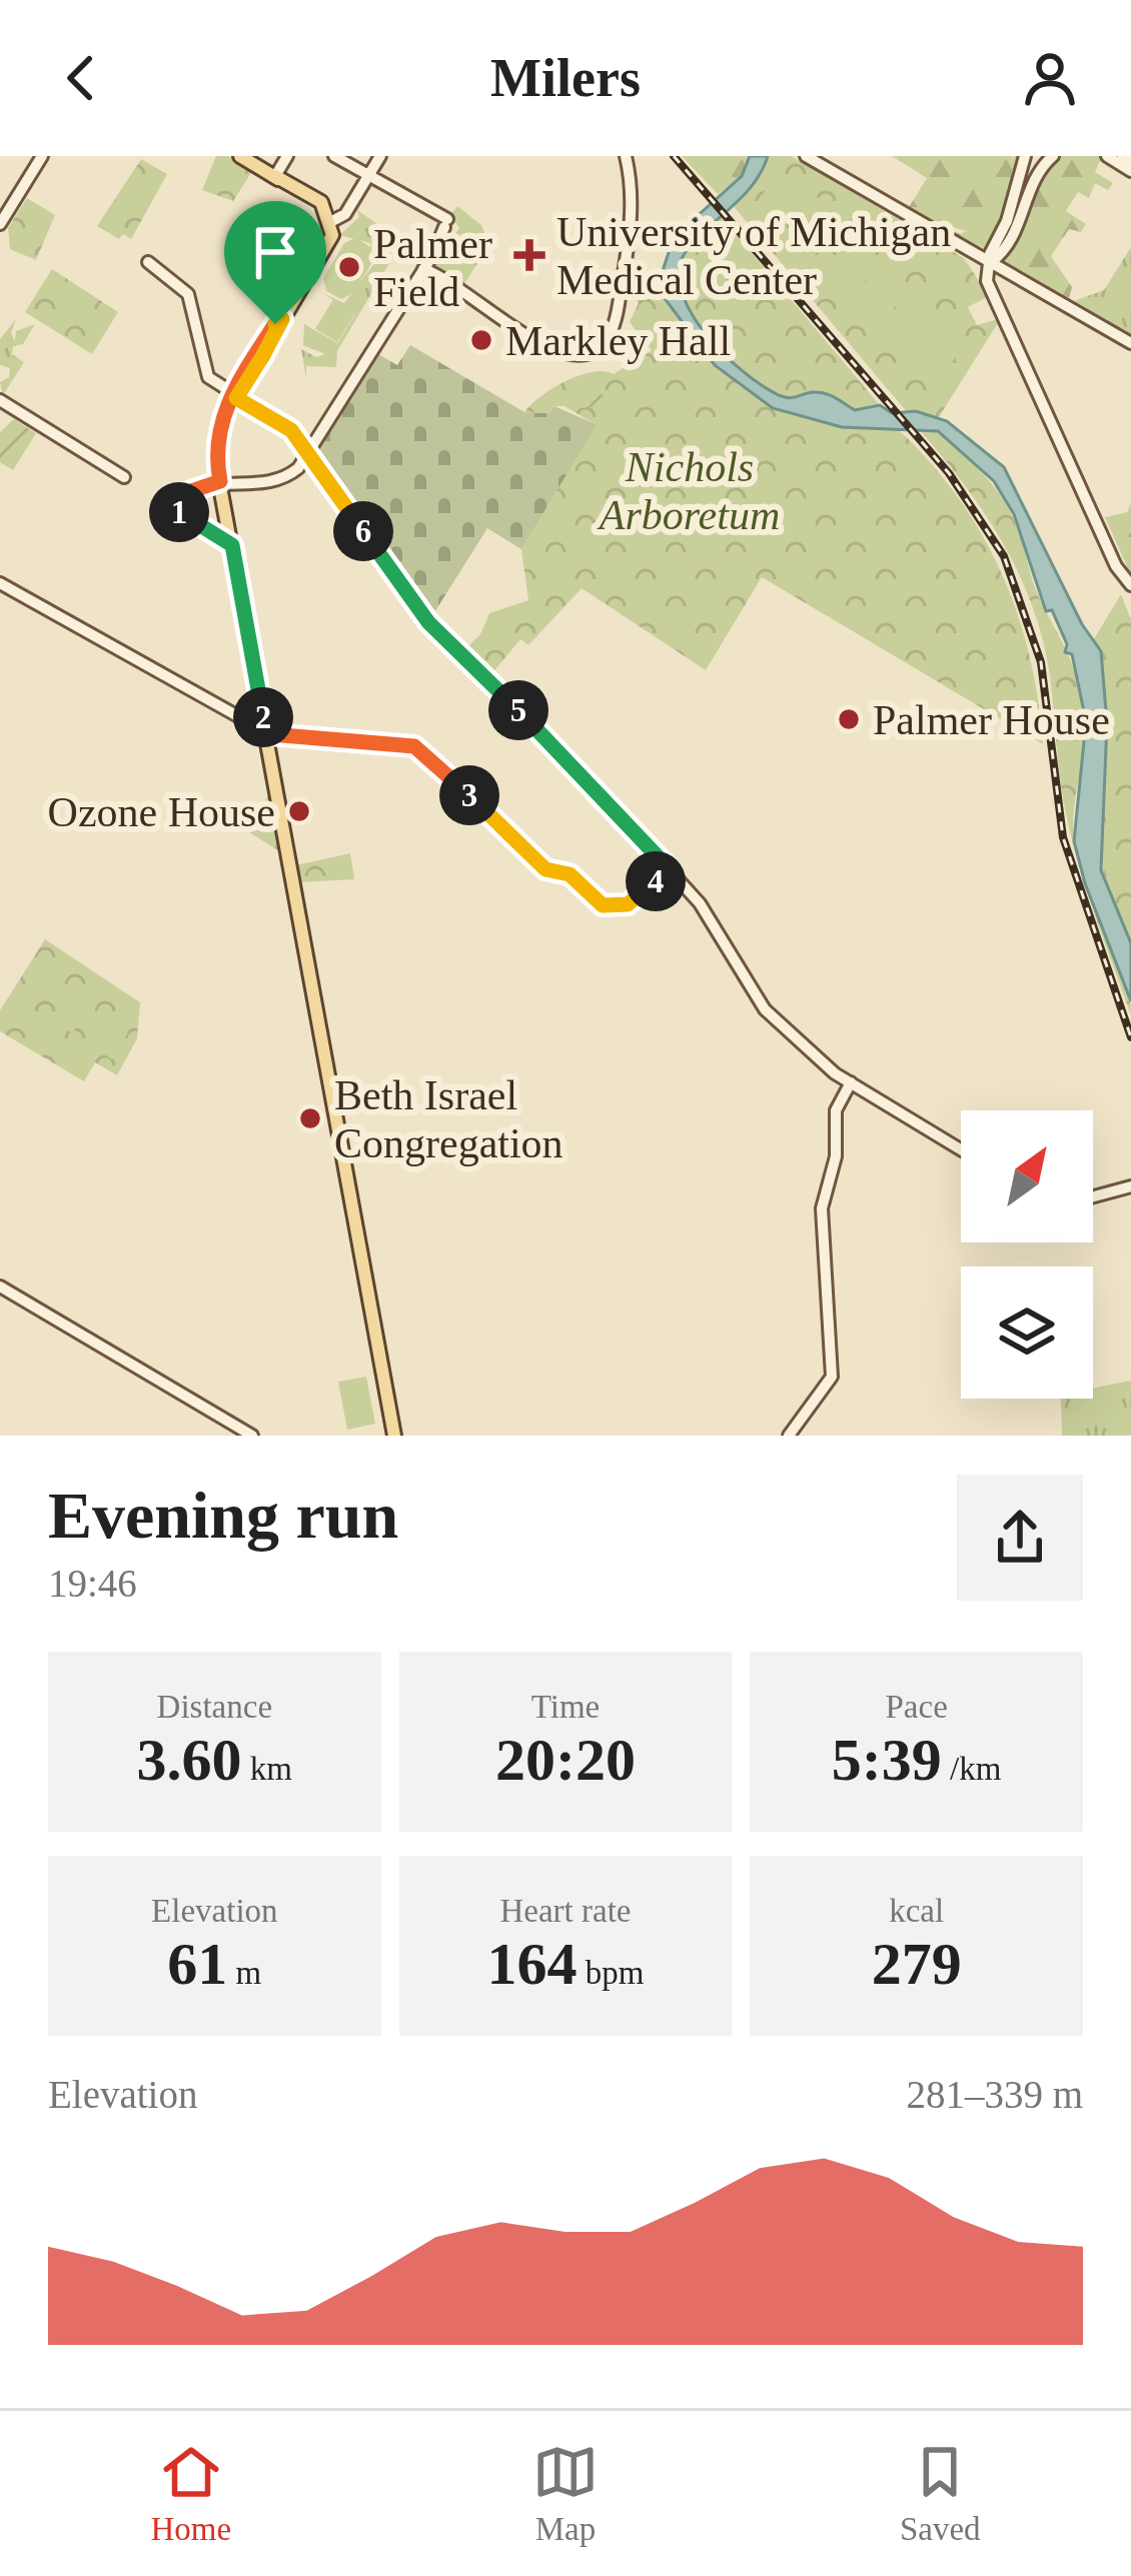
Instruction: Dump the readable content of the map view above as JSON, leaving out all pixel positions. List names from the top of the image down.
{
  "parks": ["Nichols Arboretum"],
  "places": {
    "health": ["University of Michigan Medical Center"],
    "other": [
      "Palmer Field",
      "Markley Hall",
      "Palmer House",
      "Ozone House",
      "Beth Israel Congregation"
    ]
  },
  "north": "top right",
  "page": {
    "header": "Milers",
    "pins": [
      "1",
      "6",
      "5",
      "2",
      "3",
      "4"
    ],
    "heading": ["Evening run", "19:46"],
    "stats": [
      ["Distance", "3.60 km"],
      ["Time", "20:20"],
      ["Pace", "5:39 /km"],
      ["Elevation", "61 m"],
      ["Heart rate", "164 bpm"],
      ["kcal", "279"]
    ],
    "chart": ["Elevation", "281–339 m"],
    "tabs": ["Home", "Map", "Saved"]
  }
}
